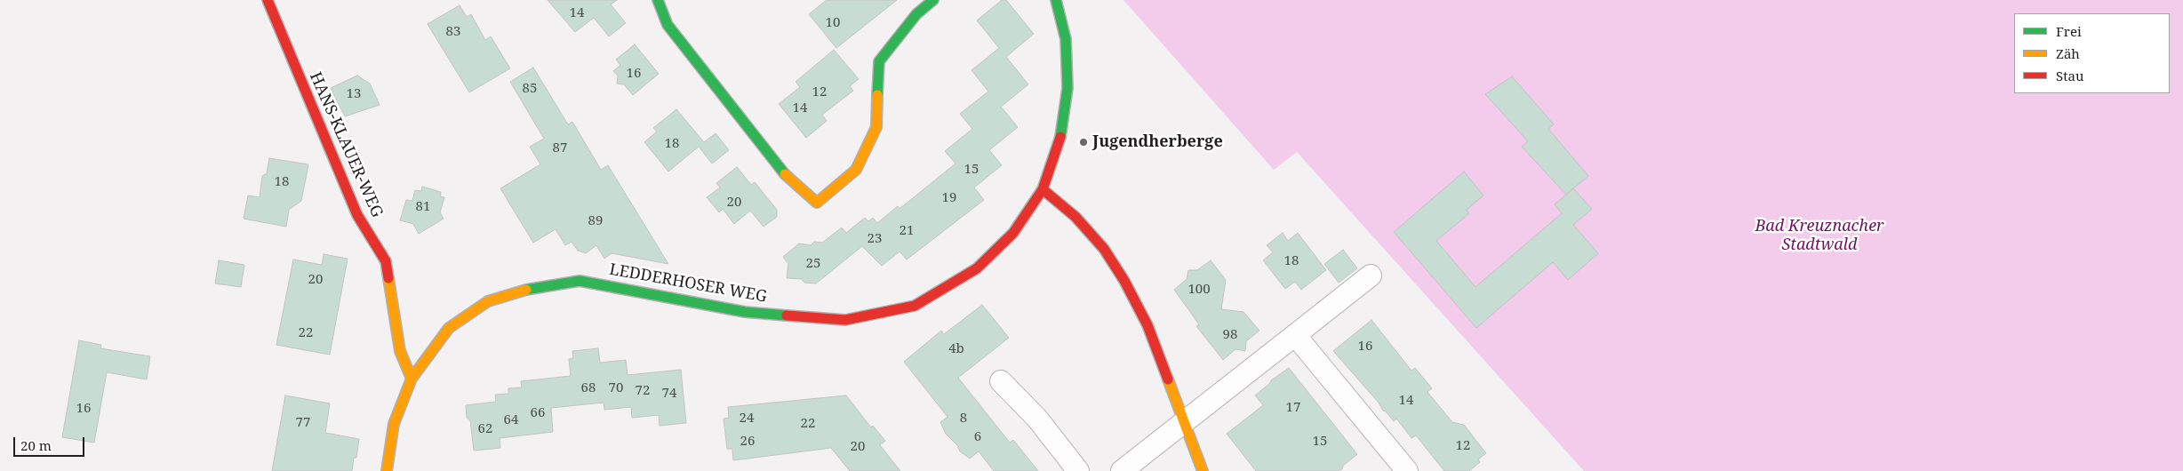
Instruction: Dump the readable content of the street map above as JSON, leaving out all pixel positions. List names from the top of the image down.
{
  "streets": {
    "street": ["HANS-KLAUER-WEG", "LEDDERHOSER WEG"]
  },
  "crossings": [
    ["HANS-KLAUER-WEG", "LEDDERHOSER WEG"]
  ],
  "parks": ["Bad Kreuznacher Stadtwald"],
  "places": ["Jugendherberge"],
  "house_numbers": [
    "14",
    "10",
    "83",
    "16",
    "85",
    "12",
    "13",
    "14",
    "18",
    "87",
    "15",
    "18",
    "19",
    "20",
    "81",
    "89",
    "21",
    "23",
    "18",
    "25",
    "20",
    "100",
    "22",
    "98",
    "16",
    "4b",
    "68",
    "70",
    "72",
    "74",
    "14",
    "17",
    "16",
    "66",
    "24",
    "8",
    "64",
    "77",
    "22",
    "62",
    "6",
    "26",
    "15",
    "12",
    "20"
  ],
  "legend": ["Frei", "Zäh", "Stau"],
  "scale_bar": "20 m"
}
